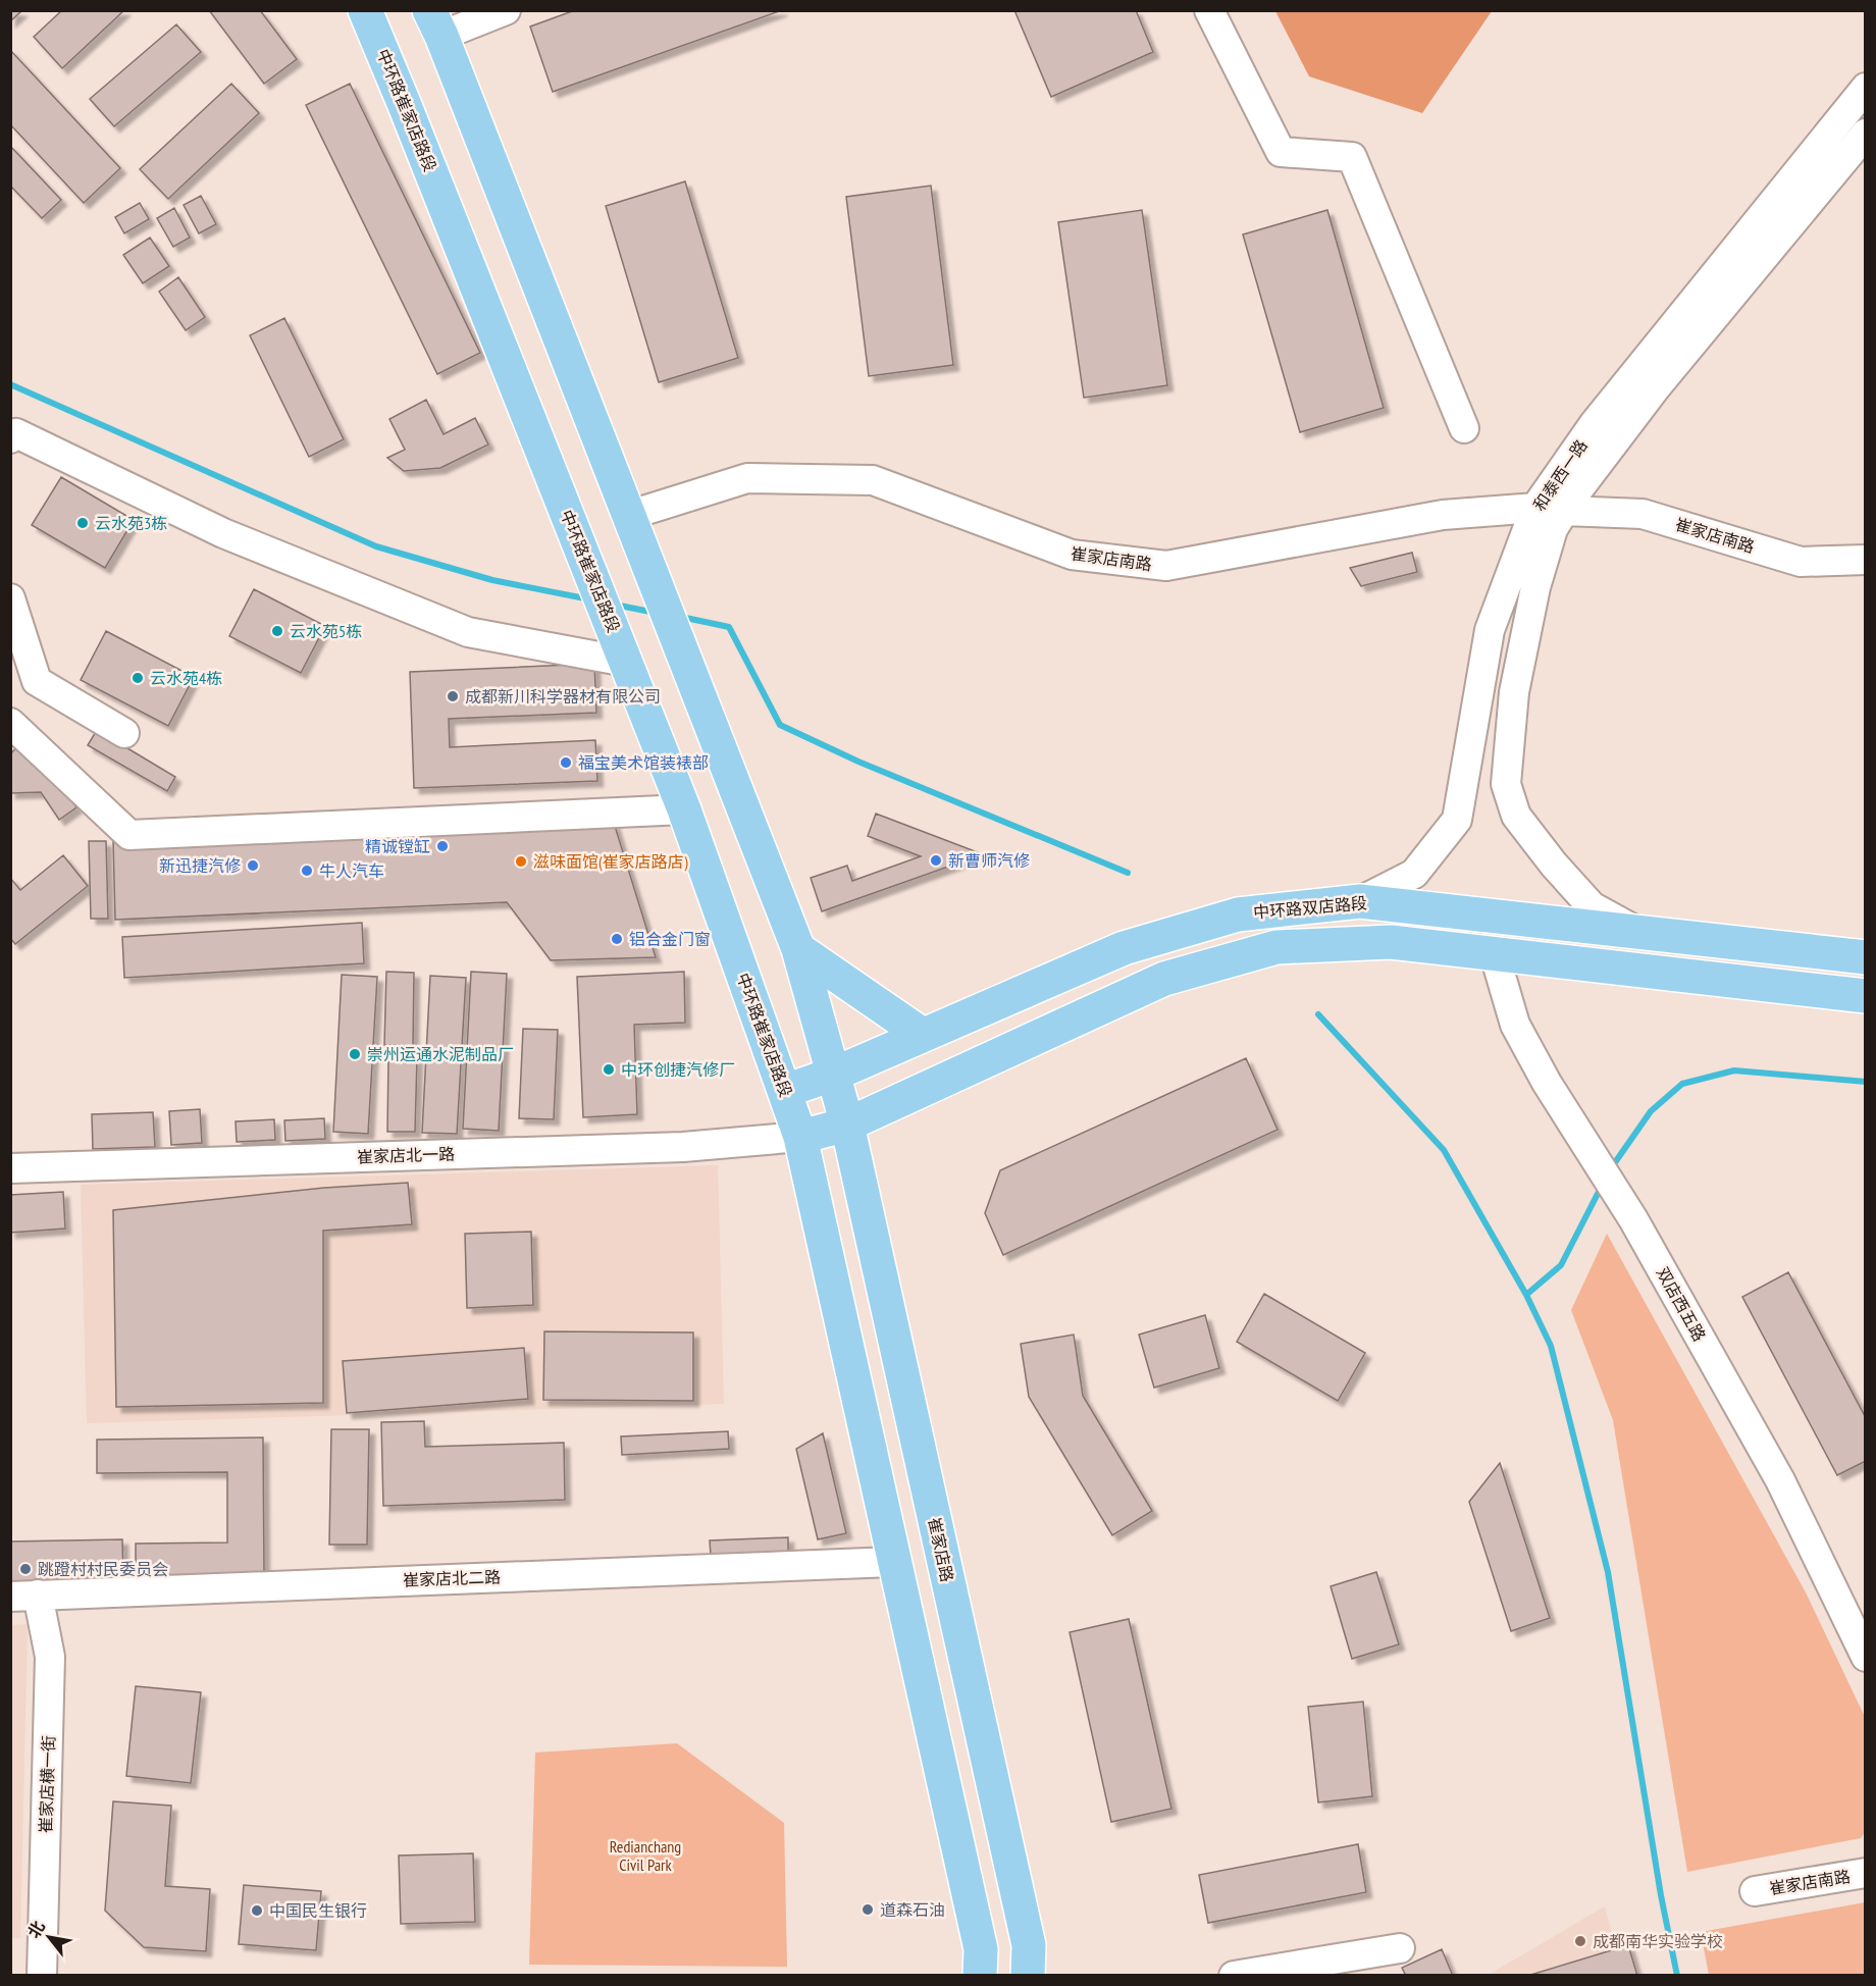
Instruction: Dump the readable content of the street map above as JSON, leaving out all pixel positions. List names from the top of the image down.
{
  "streets": {
    "main road": ["中环路崔家店路段", "中环路双店路段", "崔家店路"],
    "street": [
      "和泰西一路",
      "崔家店南路",
      "崔家店北一路",
      "双店西五路",
      "崔家店北二路",
      "崔家店横一街"
    ]
  },
  "crossings": [
    ["中环路崔家店路段", "中环路双店路段"],
    ["中环路崔家店路段", "崔家店北一路"],
    ["和泰西一路", "崔家店南路"],
    ["和泰西一路", "中环路双店路段"],
    ["崔家店北二路", "崔家店横一街"]
  ],
  "parks": ["Redianchang Civil Park"],
  "places": [
    "云水苑3栋",
    "云水苑5栋",
    "云水苑4栋",
    "成都新川科学器材有限公司",
    "福宝美术馆装裱部",
    "精诚镗缸",
    "新曹师汽修",
    "滋味面馆(崔家店路店)",
    "新迅捷汽修",
    "牛人汽车",
    "铝合金门窗",
    "崇州运通水泥制品厂",
    "中环创捷汽修厂",
    "跳蹬村村民委员会",
    "道森石油",
    "中国民生银行",
    "成都南华实验学校"
  ],
  "north": "top left"
}
